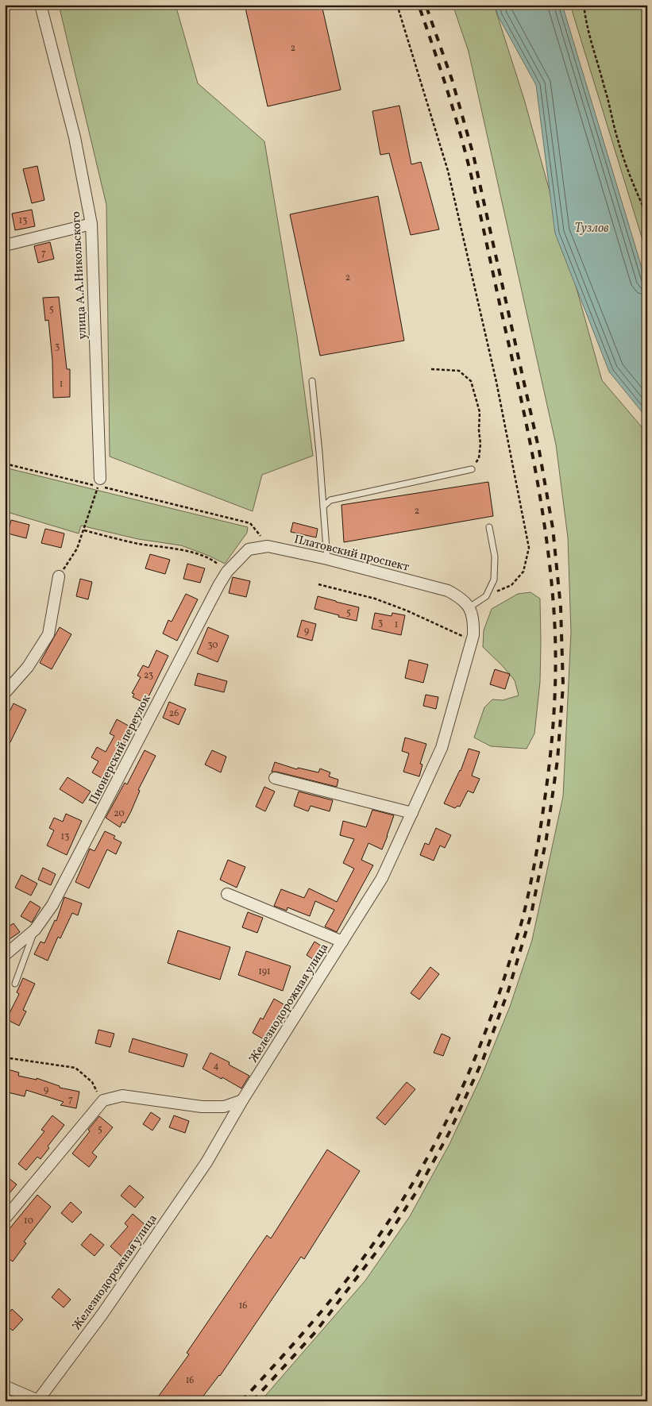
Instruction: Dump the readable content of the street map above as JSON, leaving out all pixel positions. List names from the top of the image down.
{
  "streets": {
    "street": [
      "улица А.А.Никольского",
      "Платовский проспект",
      "Пионерский переулок",
      "Железнодорожная улица"
    ]
  },
  "crossings": [
    ["Платовский проспект", "Пионерский переулок"],
    ["Платовский проспект", "Железнодорожная улица"]
  ],
  "water": ["Тузлов"],
  "house_numbers": [
    "2",
    "13",
    "7",
    "2",
    "5",
    "3",
    "1",
    "2",
    "5",
    "3",
    "1",
    "9",
    "30",
    "23",
    "26",
    "20",
    "13",
    "191",
    "4",
    "9",
    "7",
    "5",
    "10",
    "16",
    "16"
  ]
}
